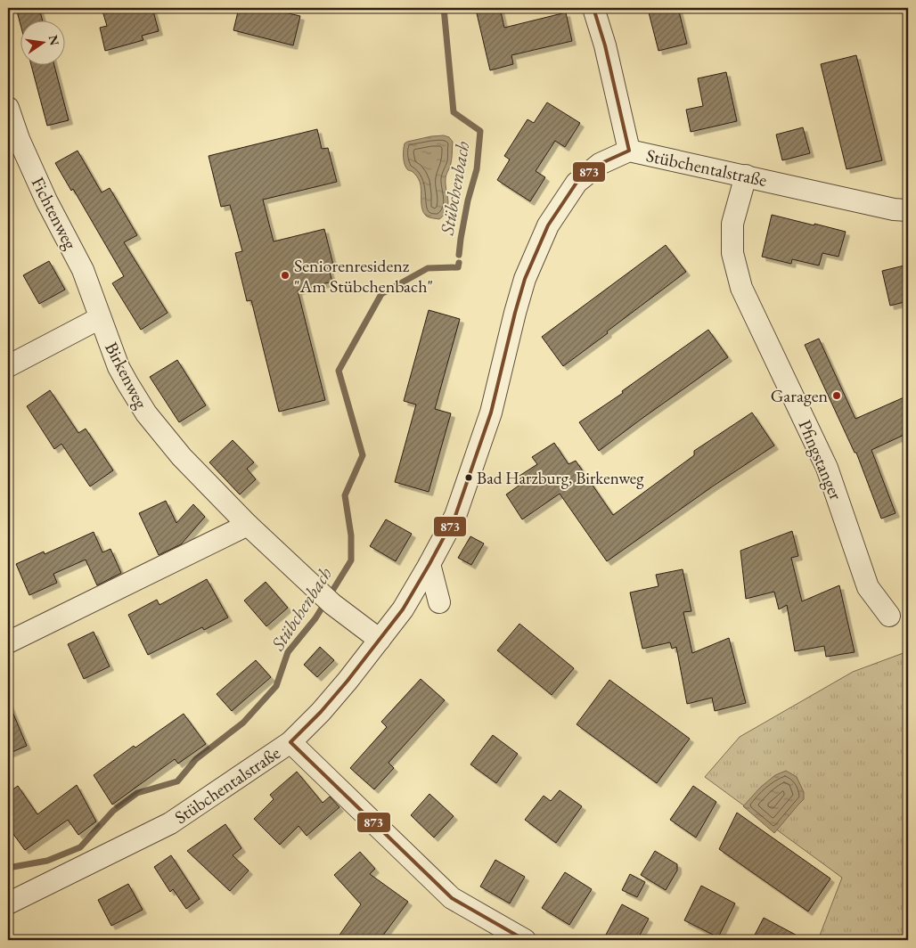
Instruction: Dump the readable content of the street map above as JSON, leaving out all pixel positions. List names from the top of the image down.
{
  "streets": {
    "street": [
      "Stübchentalstraße",
      "Fichtenweg",
      "Birkenweg",
      "Pfingstanger"
    ]
  },
  "crossings": [
    ["Stübchentalstraße", "Birkenweg"],
    ["Stübchentalstraße", "Pfingstanger"],
    ["Fichtenweg", "Birkenweg"]
  ],
  "water": ["Stübchenbach"],
  "places": ["Seniorenresidenz \"Am Stübchenbach\"", "Garagen", "Bad Harzburg, Birkenweg"],
  "lines": ["transit line 873"],
  "north": "right"
}
